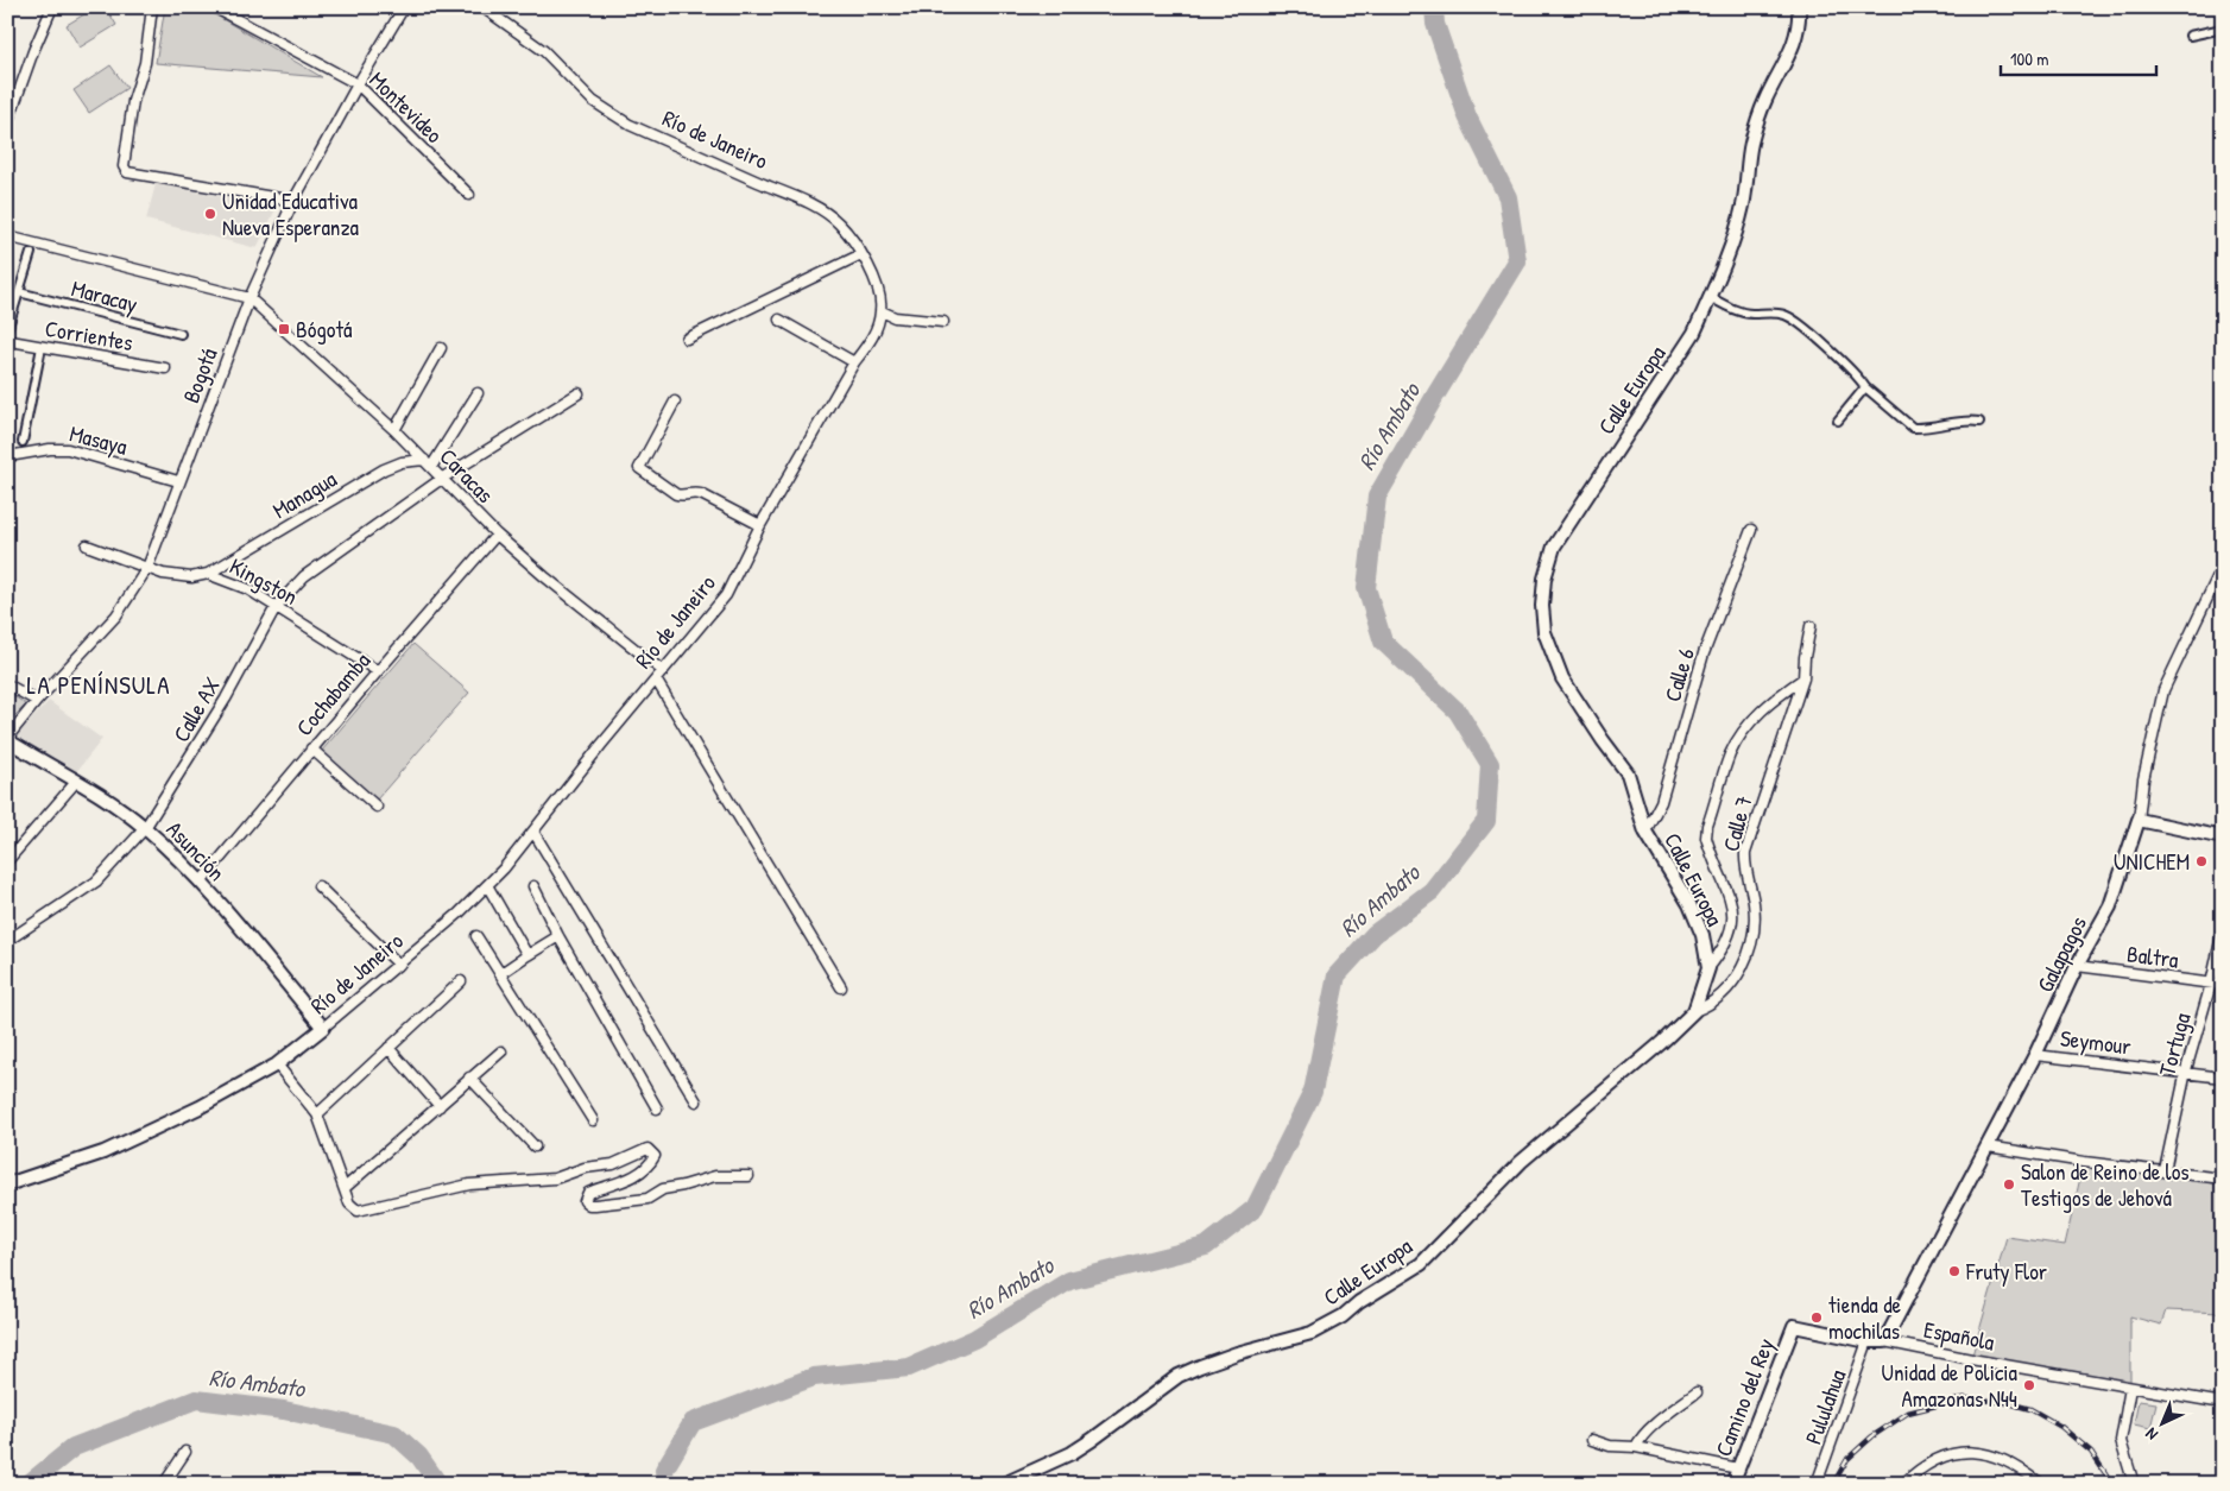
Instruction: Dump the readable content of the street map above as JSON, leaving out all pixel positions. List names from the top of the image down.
{
  "streets": {
    "street": [
      "Montevideo",
      "Río de Janeiro",
      "Maracay",
      "Corrientes",
      "Bogotá",
      "Calle Europa",
      "Masaya",
      "Caracas",
      "Managua",
      "Kingston",
      "Calle 6",
      "Cochabamba",
      "Calle AX",
      "Calle 7",
      "Asunción",
      "Galapagos",
      "Baltra",
      "Seymour",
      "Tortuga",
      "Española",
      "Camino del Rey",
      "Pululahua"
    ]
  },
  "crossings": [
    ["Montevideo", "Bogotá"],
    ["Río de Janeiro", "Caracas"],
    ["Río de Janeiro", "Asunción"],
    ["Bogotá", "Masaya"],
    ["Bogotá", "Caracas"],
    ["Bogotá", "Kingston"],
    ["Bogotá", "Asunción"],
    ["Calle Europa", "Calle 6"],
    ["Calle Europa", "Calle 7"],
    ["Caracas", "Managua"],
    ["Caracas", "Cochabamba"],
    ["Caracas", "Calle AX"],
    ["Managua", "Kingston"],
    ["Kingston", "Cochabamba"],
    ["Kingston", "Calle AX"],
    ["Cochabamba", "Asunción"],
    ["Calle AX", "Asunción"],
    ["Galapagos", "Baltra"],
    ["Galapagos", "Seymour"],
    ["Galapagos", "Española"],
    ["Baltra", "Tortuga"],
    ["Seymour", "Tortuga"],
    ["Española", "Camino del Rey"],
    ["Española", "Pululahua"]
  ],
  "districts": ["LA PENÍNSULA"],
  "water": ["Río Ambato"],
  "places": {
    "other": [
      "Unidad Educativa Nueva Esperanza",
      "UNICHEM",
      "Salon de Reino de los Testigos de Jehová",
      "Fruty Flor",
      "tienda de mochilas",
      "Unidad de Policia Amazonas N44"
    ],
    "transit": ["Bógotá"]
  },
  "scale_bar": "100 m",
  "north": "bottom left"
}
